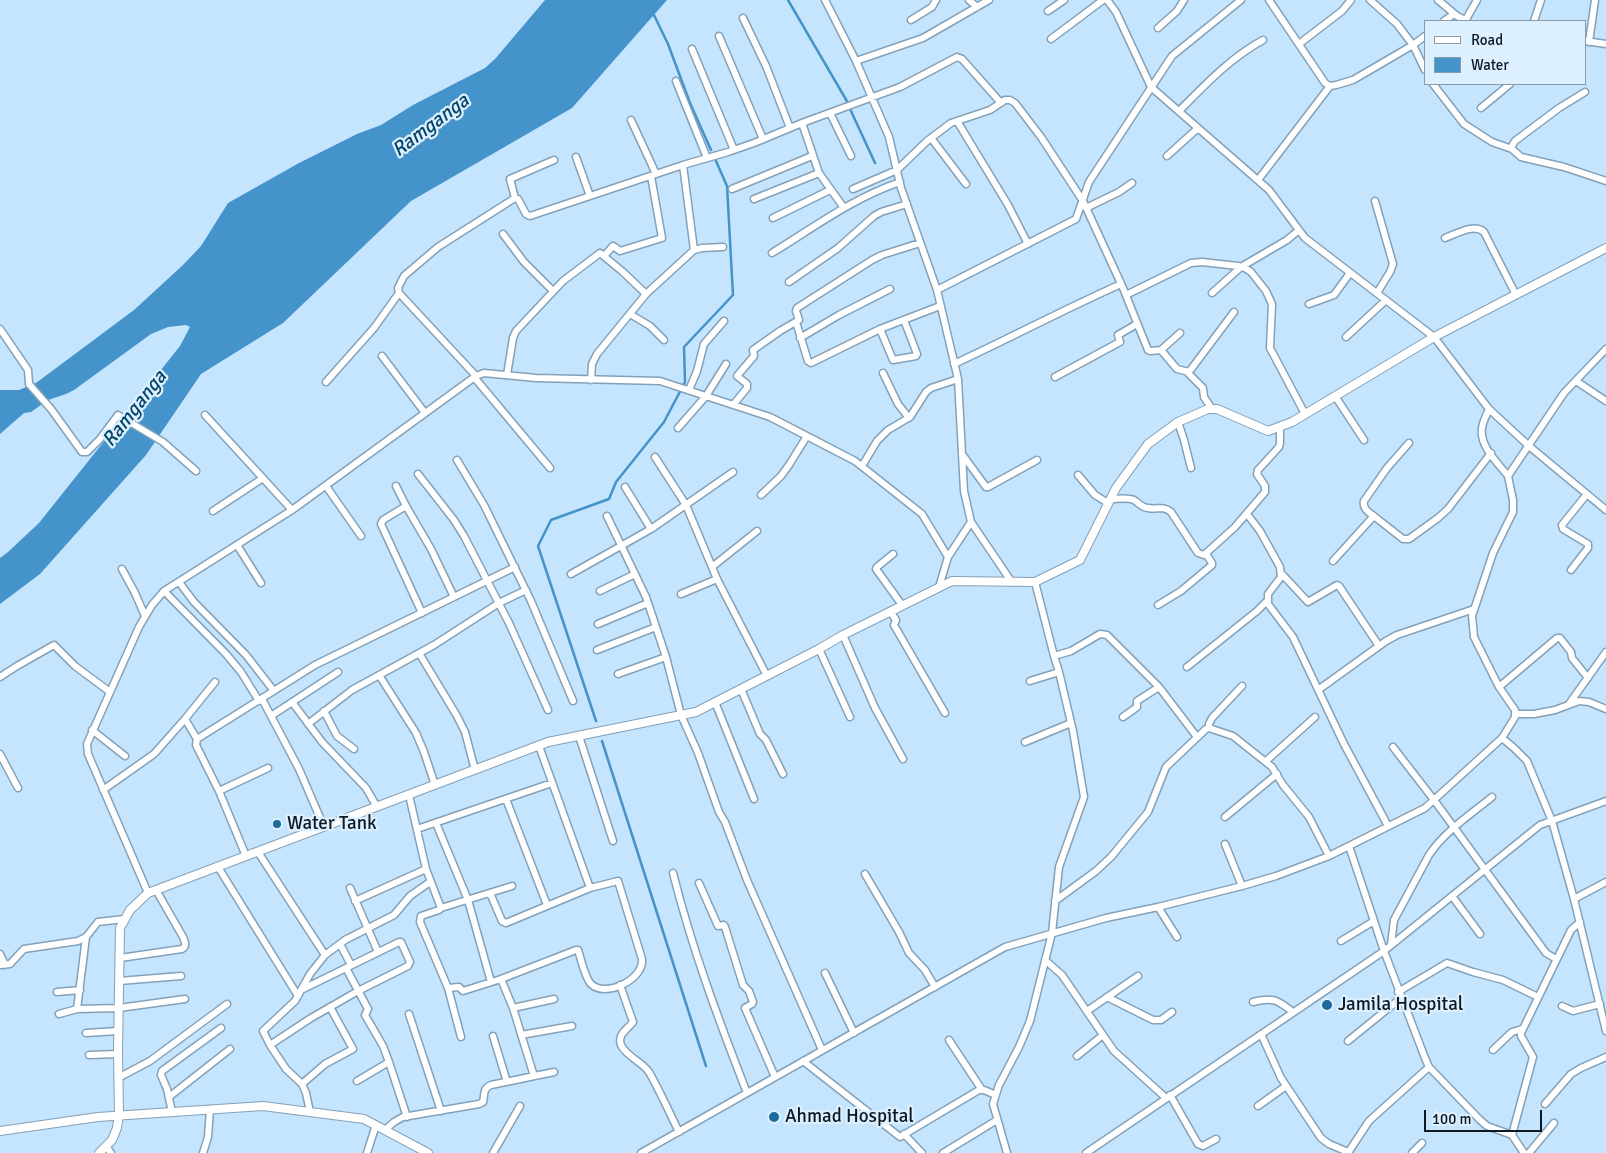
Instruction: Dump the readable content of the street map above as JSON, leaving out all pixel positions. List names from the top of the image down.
{
  "water": ["Ramganga"],
  "places": ["Water Tank", "Jamila Hospital", "Ahmad Hospital"],
  "legend": ["Road", "Water"],
  "scale_bar": "100 m"
}
